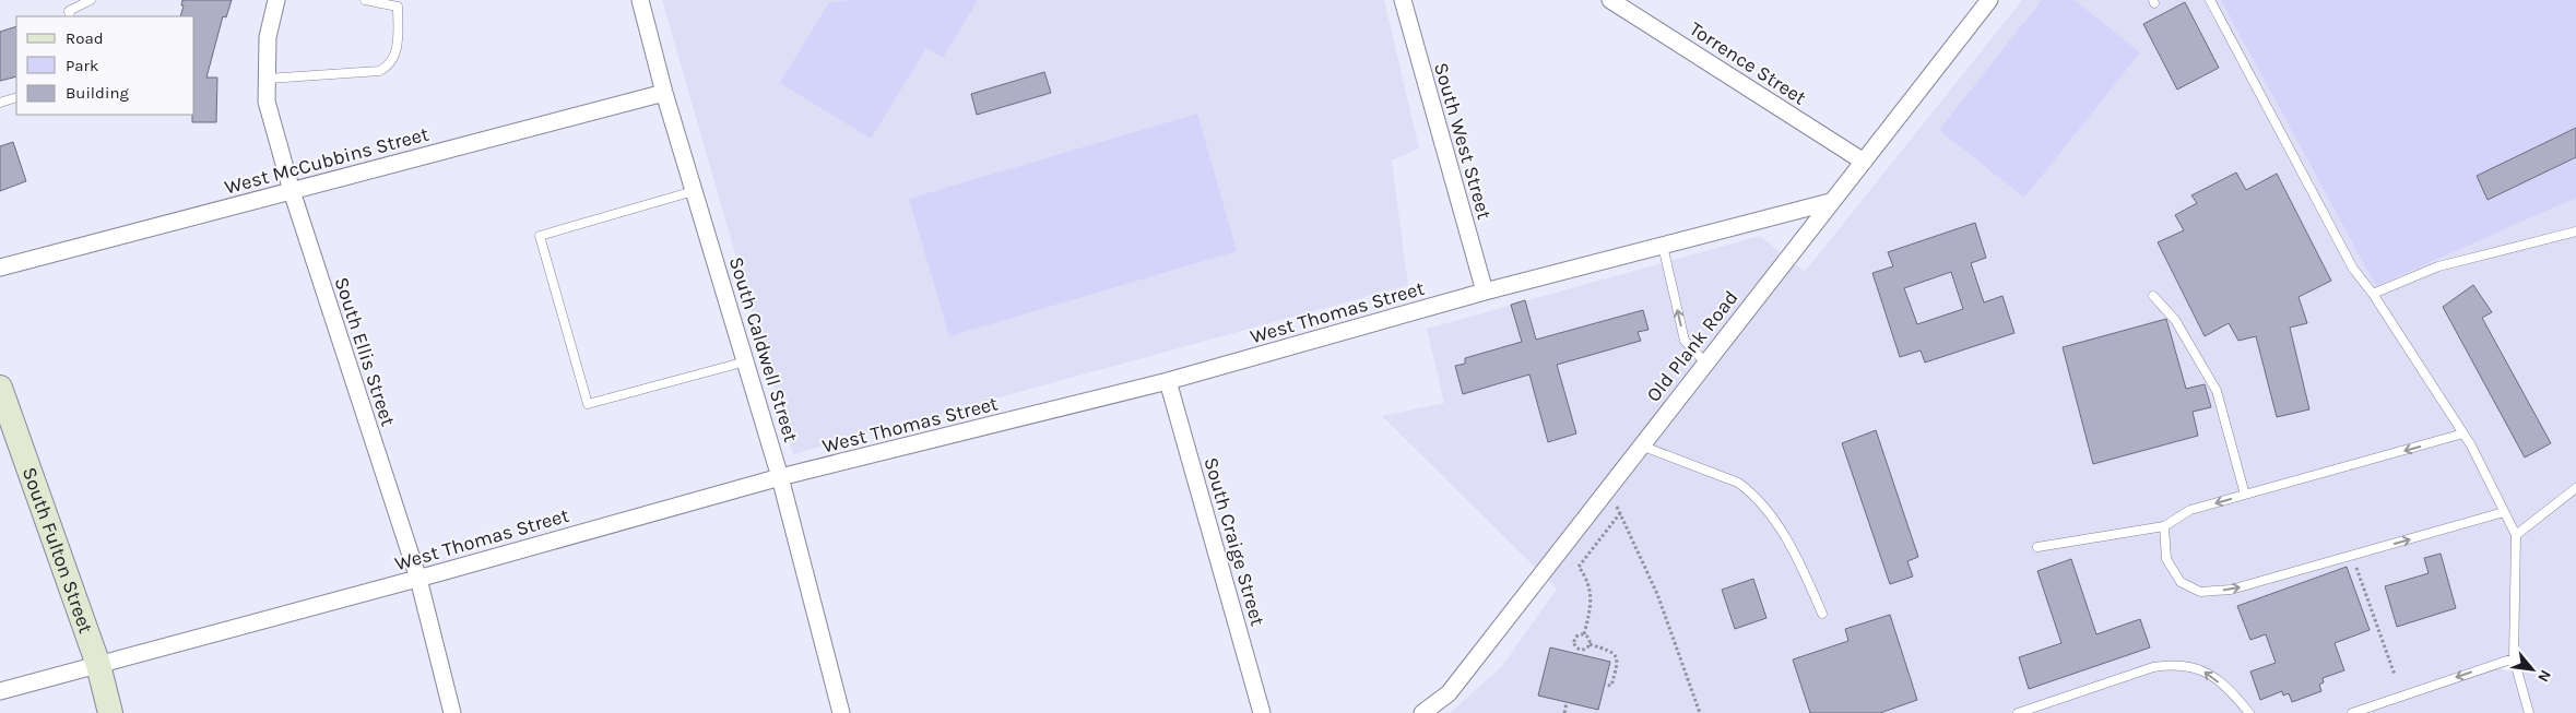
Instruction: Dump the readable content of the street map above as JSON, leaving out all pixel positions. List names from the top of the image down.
{
  "streets": {
    "street": [
      "Torrence Street",
      "South West Street",
      "West McCubbins Street",
      "West Thomas Street",
      "Old Plank Road",
      "South Caldwell Street",
      "South Ellis Street",
      "South Craige Street",
      "South Fulton Street"
    ]
  },
  "crossings": [
    ["Torrence Street", "Old Plank Road"],
    ["South West Street", "West Thomas Street"],
    ["West McCubbins Street", "South Caldwell Street"],
    ["West McCubbins Street", "South Ellis Street"],
    ["West Thomas Street", "Old Plank Road"],
    ["West Thomas Street", "South Caldwell Street"],
    ["West Thomas Street", "South Ellis Street"],
    ["West Thomas Street", "South Craige Street"],
    ["West Thomas Street", "South Fulton Street"]
  ],
  "legend": ["Road", "Park", "Building"],
  "north": "bottom right"
}
